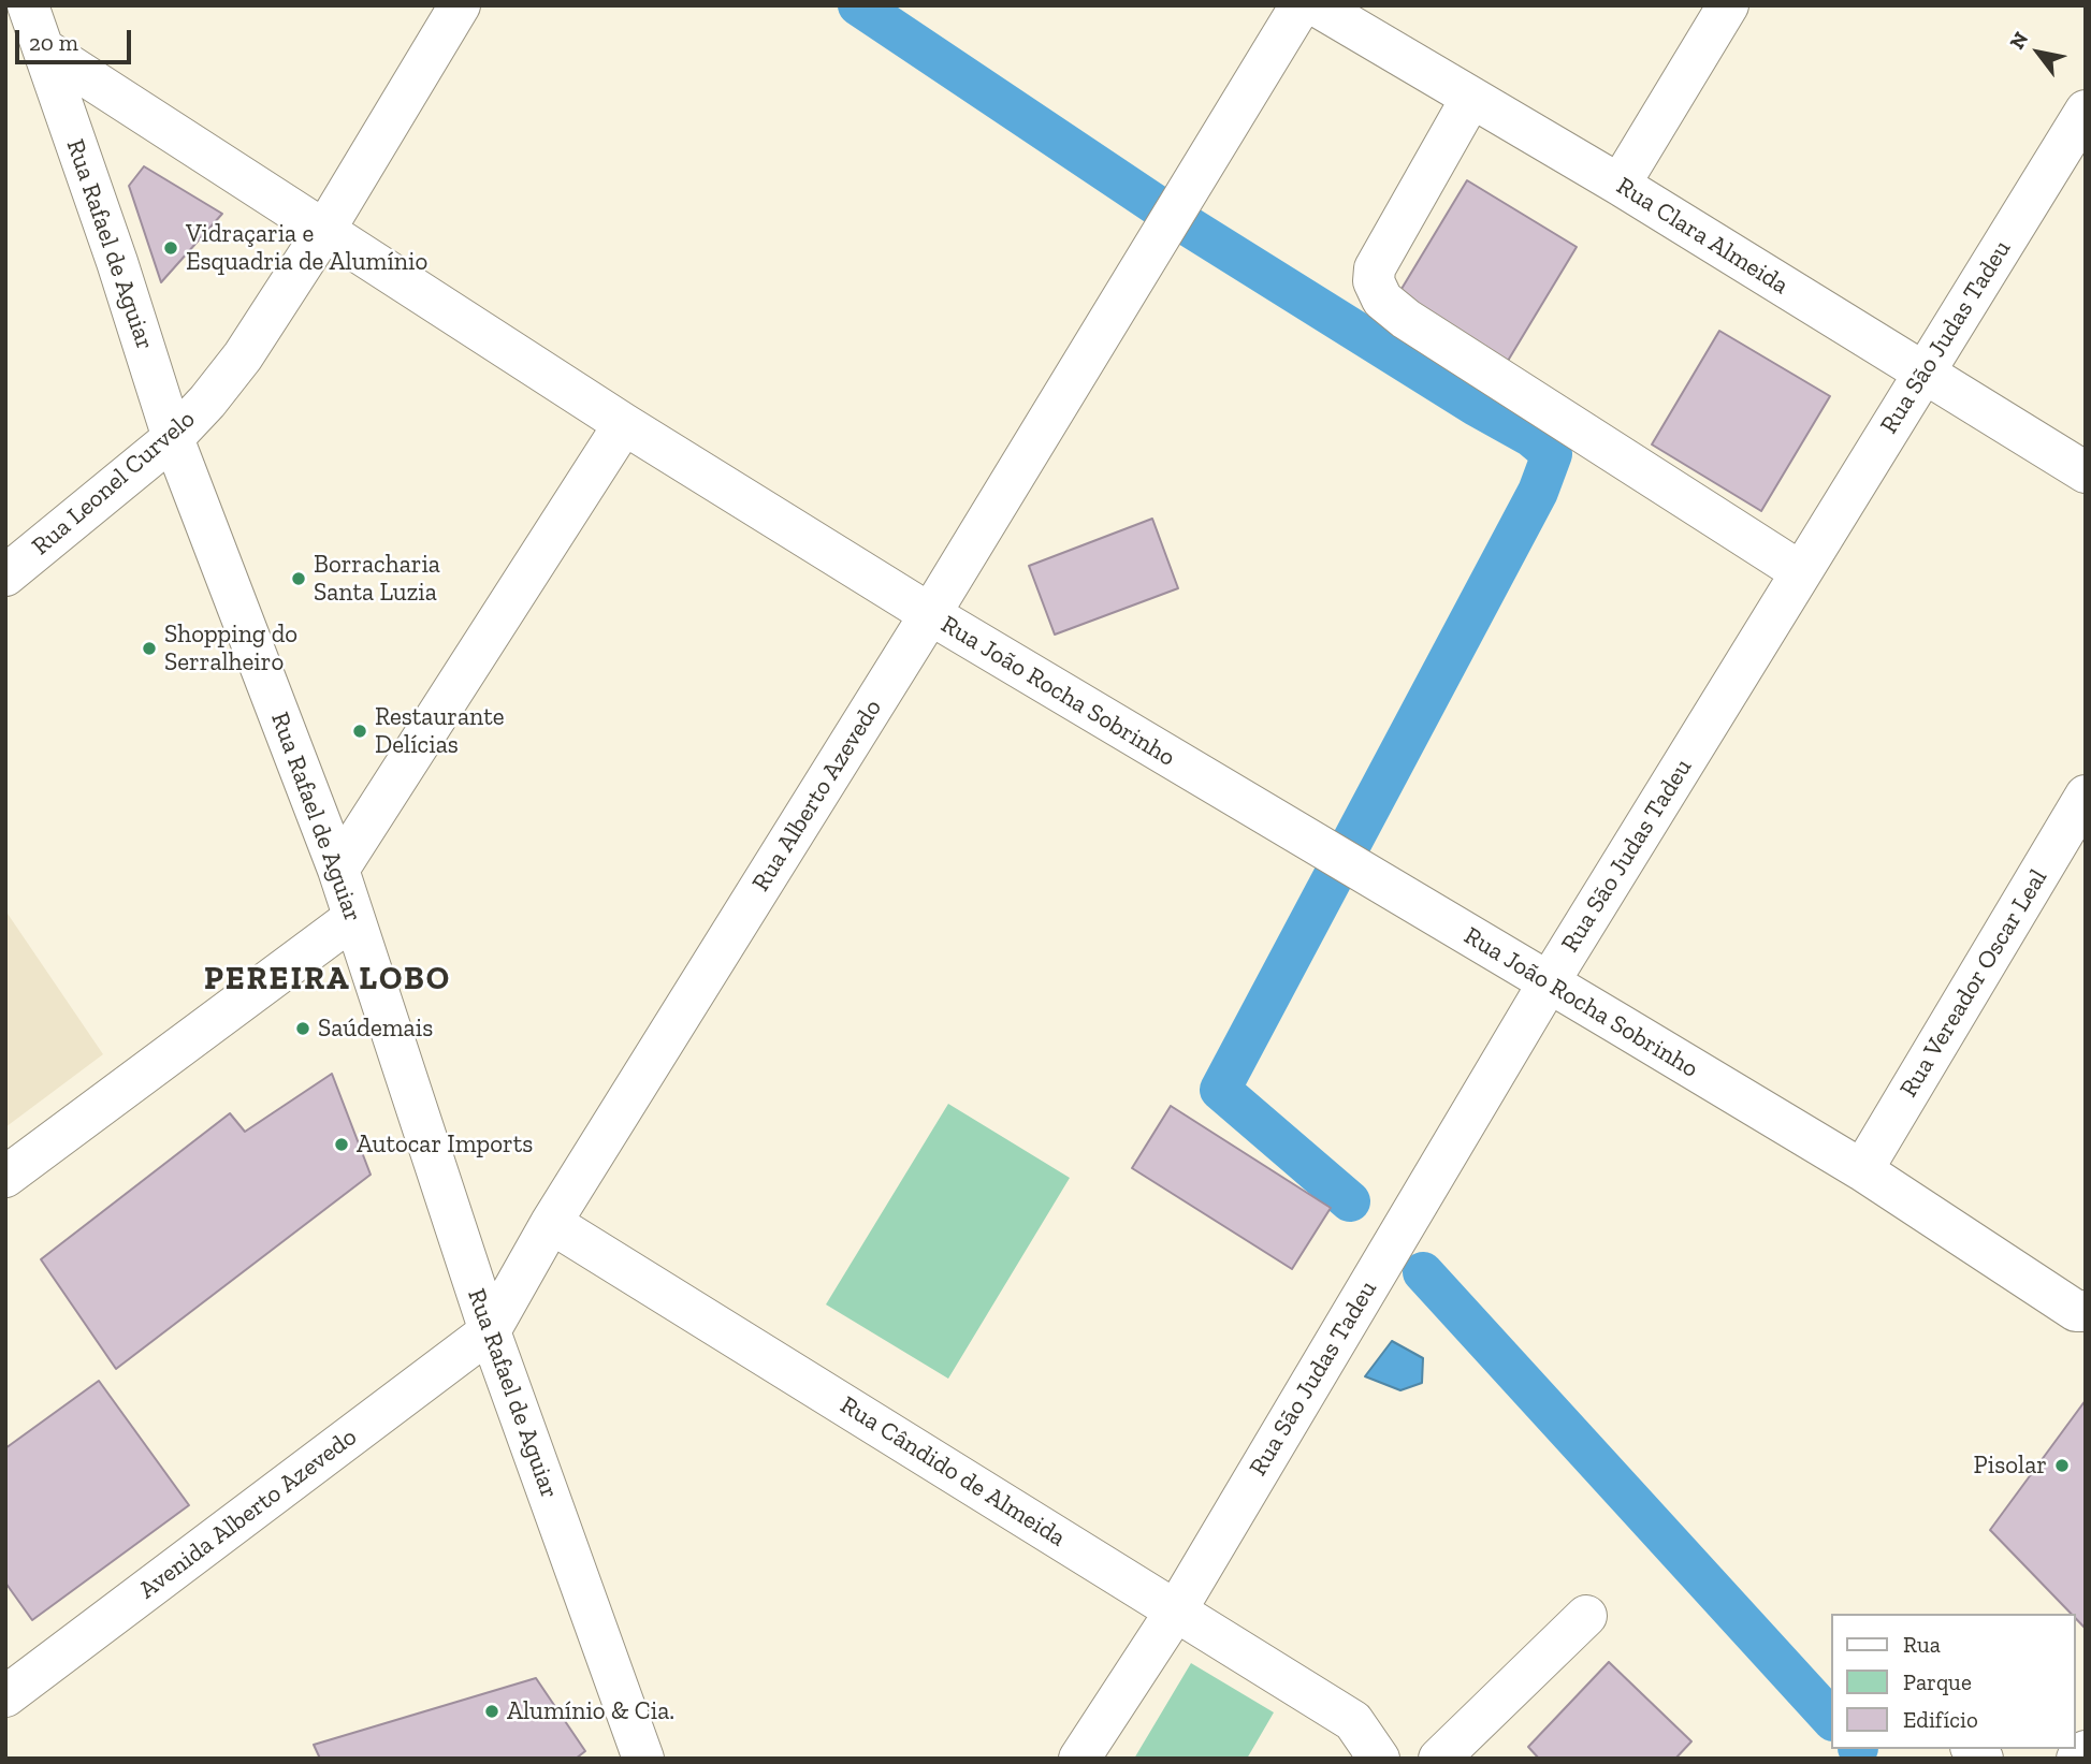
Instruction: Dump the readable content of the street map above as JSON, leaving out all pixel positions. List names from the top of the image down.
{
  "streets": {
    "street": [
      "Rua Clara Almeida",
      "Rua Rafael de Aguiar",
      "Rua São Judas Tadeu",
      "Rua Leonel Curvelo",
      "Rua João Rocha Sobrinho",
      "Rua Alberto Azevedo",
      "Rua Vereador Oscar Leal",
      "Rua Cândido de Almeida",
      "Avenida Alberto Azevedo"
    ]
  },
  "crossings": [
    ["Rua Clara Almeida", "Rua São Judas Tadeu"],
    ["Rua Rafael de Aguiar", "Rua Leonel Curvelo"],
    ["Rua Rafael de Aguiar", "Rua João Rocha Sobrinho"],
    ["Rua Rafael de Aguiar", "Rua Alberto Azevedo"],
    ["Rua Rafael de Aguiar", "Avenida Alberto Azevedo"],
    ["Rua São Judas Tadeu", "Rua João Rocha Sobrinho"],
    ["Rua São Judas Tadeu", "Rua Cândido de Almeida"],
    ["Rua Leonel Curvelo", "Rua João Rocha Sobrinho"],
    ["Rua João Rocha Sobrinho", "Rua Alberto Azevedo"],
    ["Rua João Rocha Sobrinho", "Rua Vereador Oscar Leal"],
    ["Rua Alberto Azevedo", "Rua Cândido de Almeida"],
    ["Rua Alberto Azevedo", "Avenida Alberto Azevedo"]
  ],
  "districts": ["PEREIRA LOBO"],
  "places": [
    "Vidraçaria e Esquadria de Alumínio",
    "Borracharia Santa Luzia",
    "Shopping do Serralheiro",
    "Restaurante Delícias",
    "Saúdemais",
    "Autocar Imports",
    "Pisolar",
    "Alumínio & Cia."
  ],
  "legend": ["Rua", "Parque", "Edifício"],
  "scale_bar": "20 m",
  "north": "top left"
}
